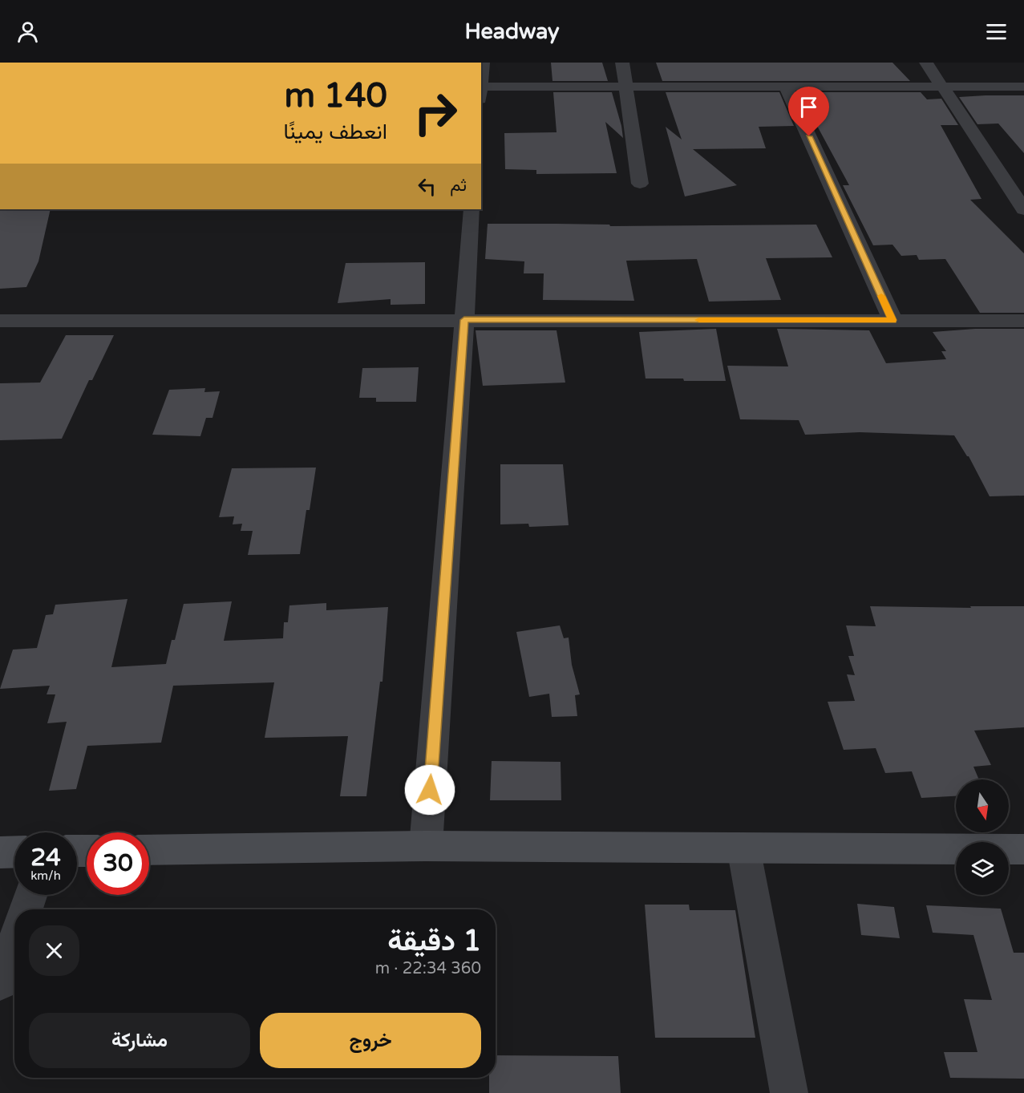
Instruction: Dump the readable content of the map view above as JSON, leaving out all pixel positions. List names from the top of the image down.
{
  "north": "bottom",
  "page": {
    "header": "Headway",
    "turn": ["140 m", "انعطف يمينًا"],
    "then": "ثم",
    "speed": "24 km/h",
    "limit": "30",
    "heading": ["1 دقيقة", "360 m · 22:34"],
    "buttons": ["خروج", "مشاركة"]
  }
}
